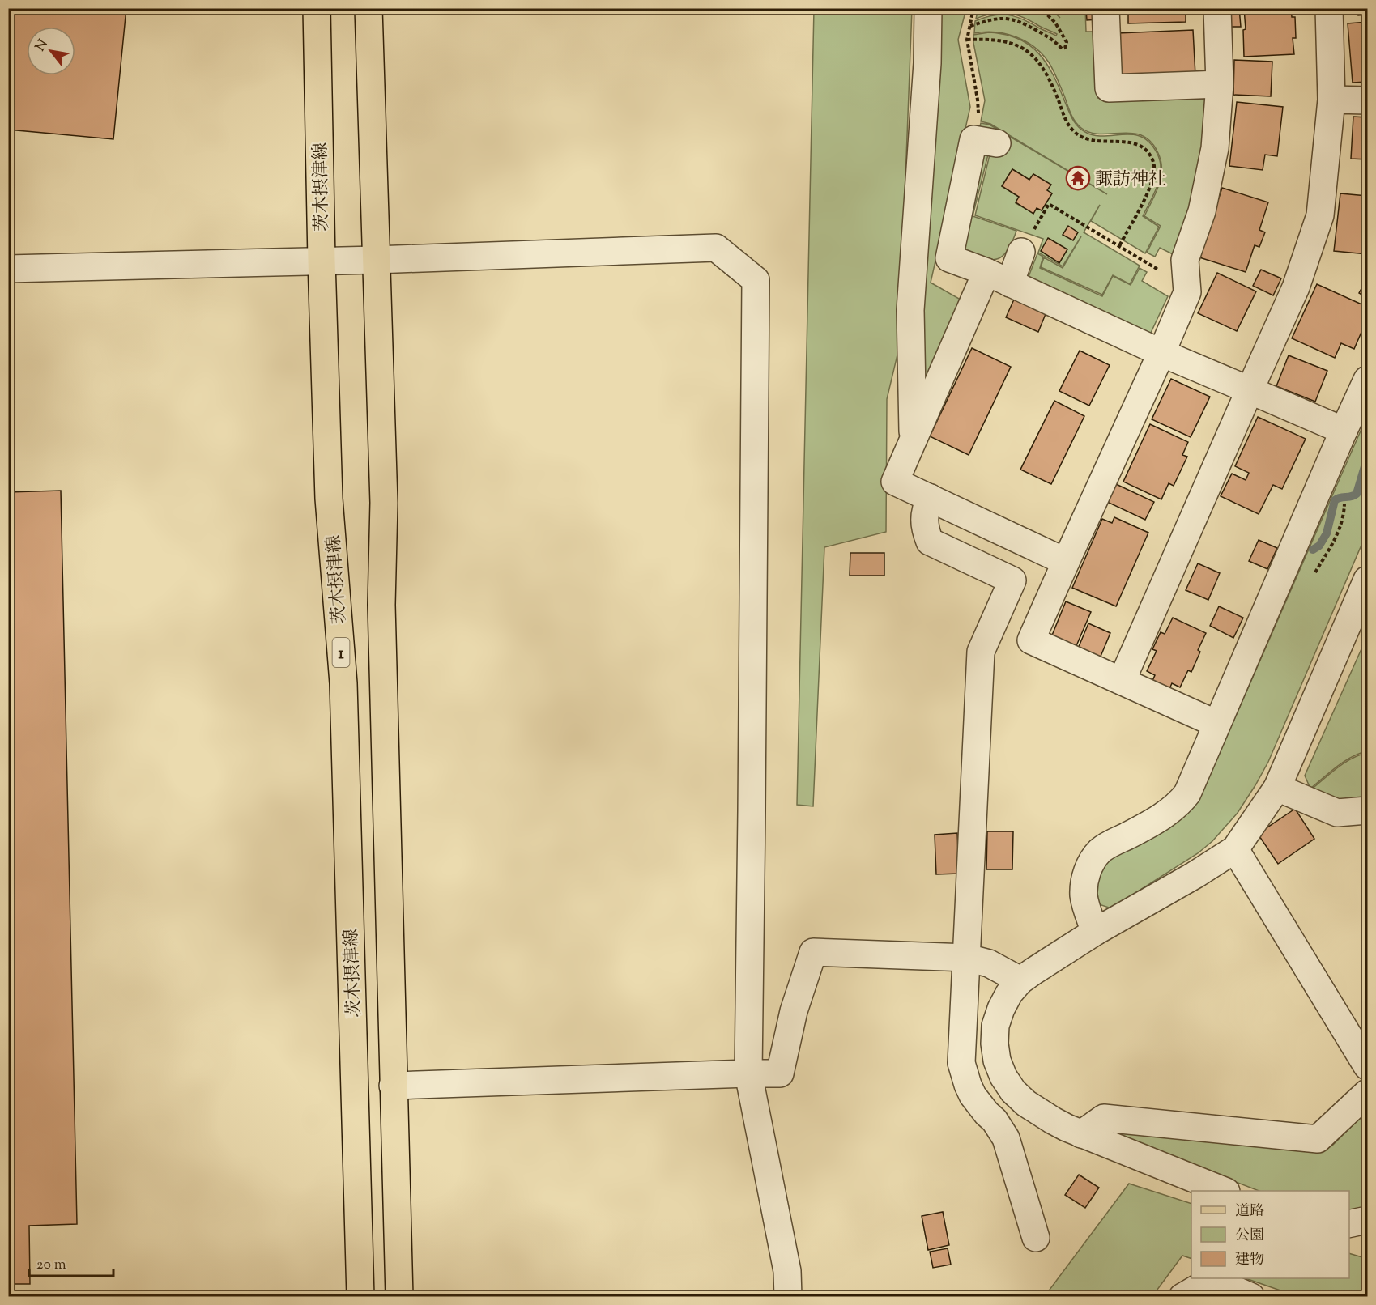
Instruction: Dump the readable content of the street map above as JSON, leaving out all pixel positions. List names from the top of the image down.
{
  "streets": {
    "main road": ["茨木摂津線", "1"]
  },
  "places": {
    "temple": ["諏訪神社"]
  },
  "legend": ["道路", "公園", "建物"],
  "scale_bar": "20 m",
  "north": "top left"
}
